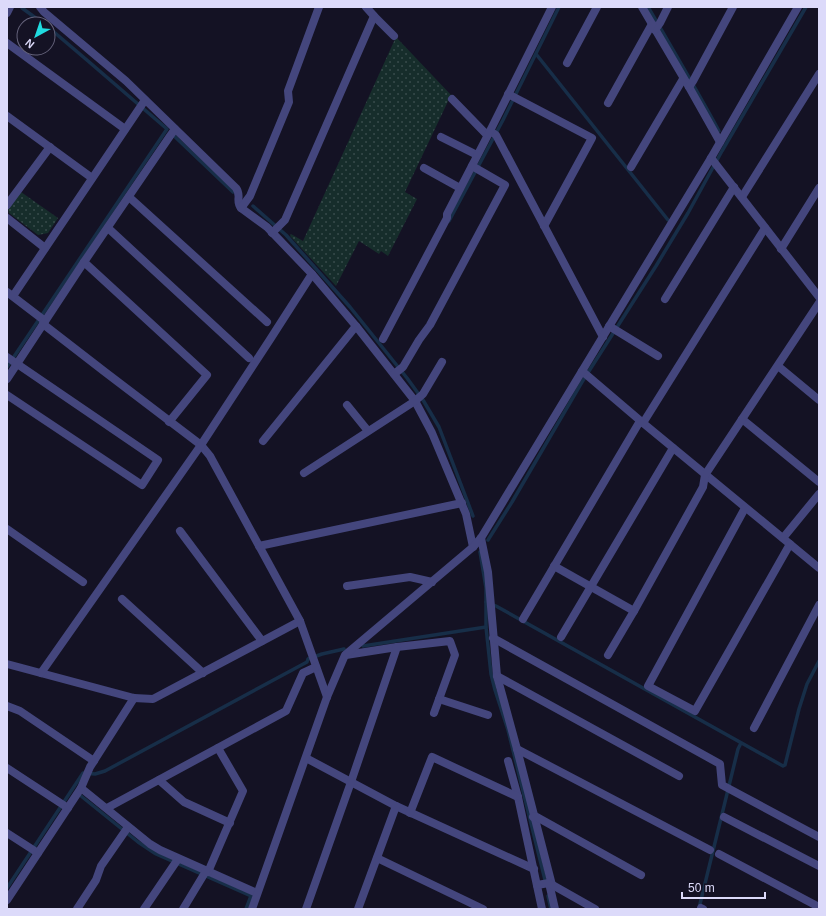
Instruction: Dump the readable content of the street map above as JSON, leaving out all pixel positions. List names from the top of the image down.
{
  "scale_bar": "50 m",
  "north": "bottom left"
}
